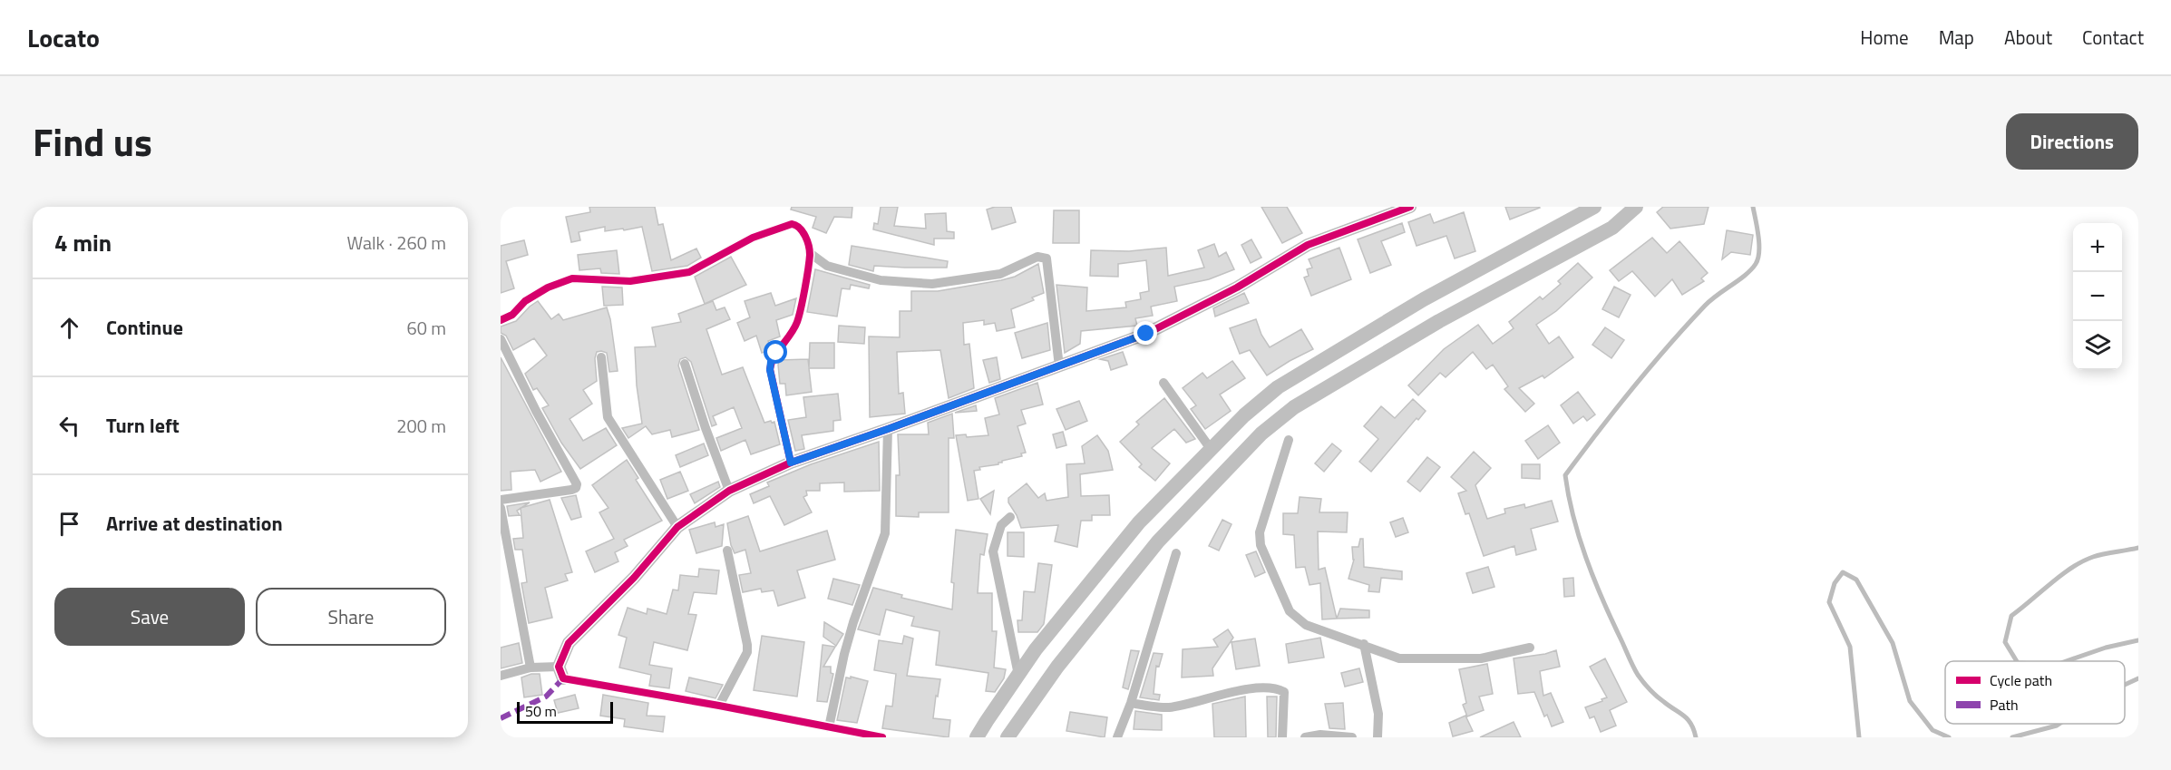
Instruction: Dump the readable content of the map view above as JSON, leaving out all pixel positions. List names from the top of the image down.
{
  "legend": ["Cycle path", "Path"],
  "scale_bar": "50 m",
  "page": {
    "header": "Locato",
    "nav": [
      "Home",
      "Map",
      "About",
      "Contact"
    ],
    "title": "Find us",
    "buttons": [
      "Directions",
      ["Save", "Share"]
    ],
    "heading": ["4 min", "Walk · 260 m"],
    "map_buttons": ["+", "−"],
    "list": [
      ["Continue", "60 m"],
      ["Turn left", "200 m"],
      "Arrive at destination"
    ],
    "scale": "50 m"
  }
}
